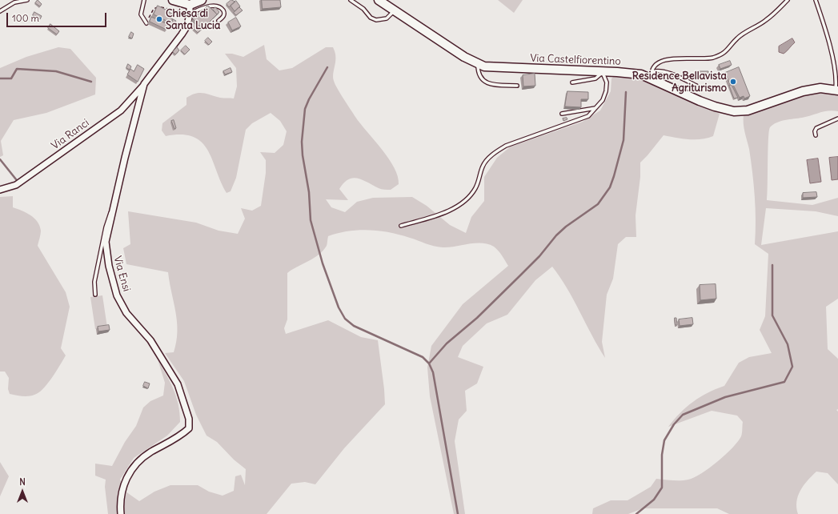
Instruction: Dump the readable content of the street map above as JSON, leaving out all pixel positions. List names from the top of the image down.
{
  "streets": {
    "street": ["Via Castelfiorentino", "Via Ranci", "Via Ensi"]
  },
  "crossings": [
    ["Via Ranci", "Via Ensi"]
  ],
  "places": ["Chiesa di Santa Lucia", "Residence Bellavista Agriturismo"],
  "scale_bar": "100 m",
  "north": "top"
}
